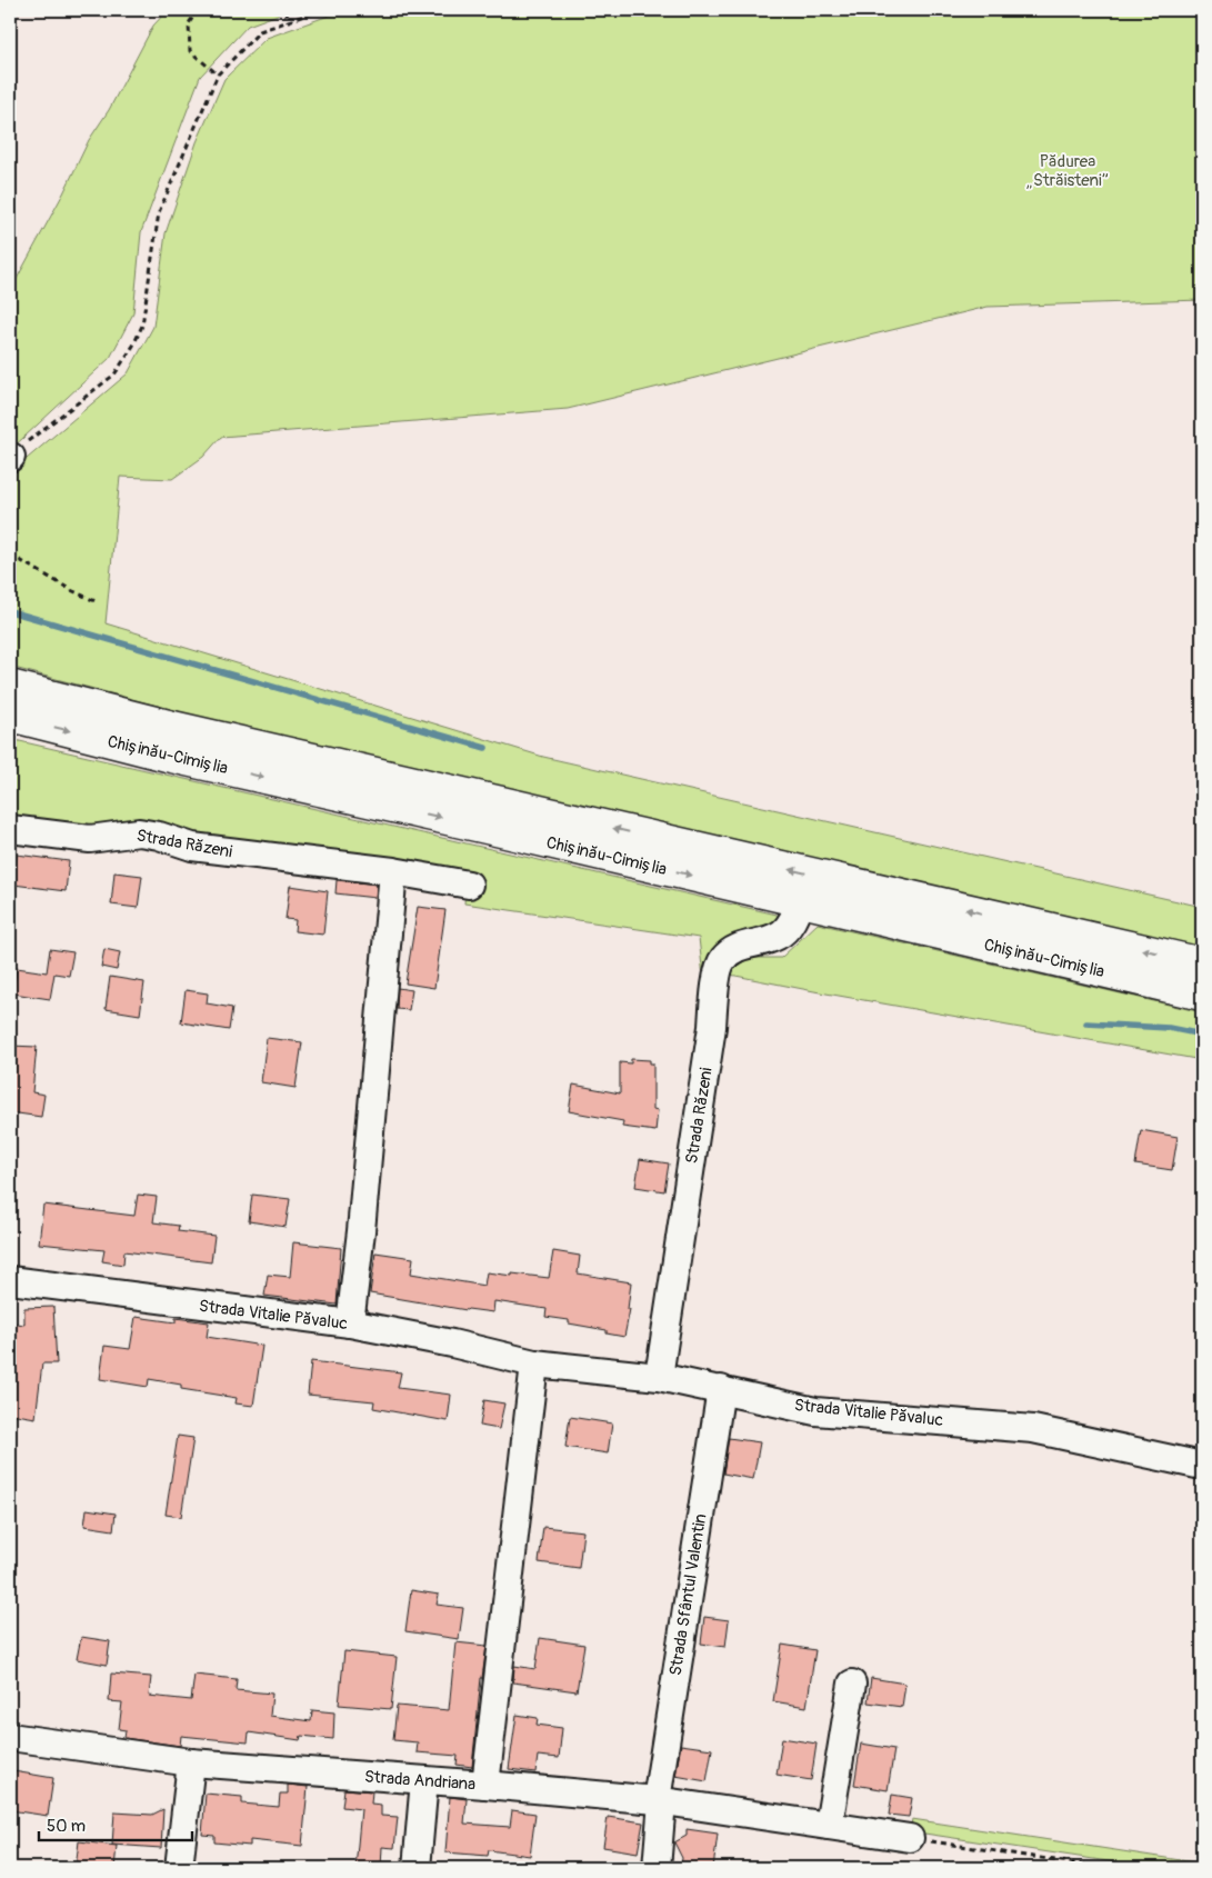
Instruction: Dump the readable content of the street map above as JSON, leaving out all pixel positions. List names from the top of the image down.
{
  "streets": {
    "highway": ["Chișinău-Cimișlia"],
    "street": [
      "Strada Răzeni",
      "Strada Vitalie Păvaluc",
      "Strada Sfântul Valentin",
      "Strada Andriana"
    ]
  },
  "crossings": [
    ["Chișinău-Cimișlia", "Strada Răzeni"],
    ["Strada Răzeni", "Strada Vitalie Păvaluc"],
    ["Strada Vitalie Păvaluc", "Strada Sfântul Valentin"],
    ["Strada Sfântul Valentin", "Strada Andriana"]
  ],
  "parks": ["Pădurea „Străisteni”"],
  "scale_bar": "50 m"
}
